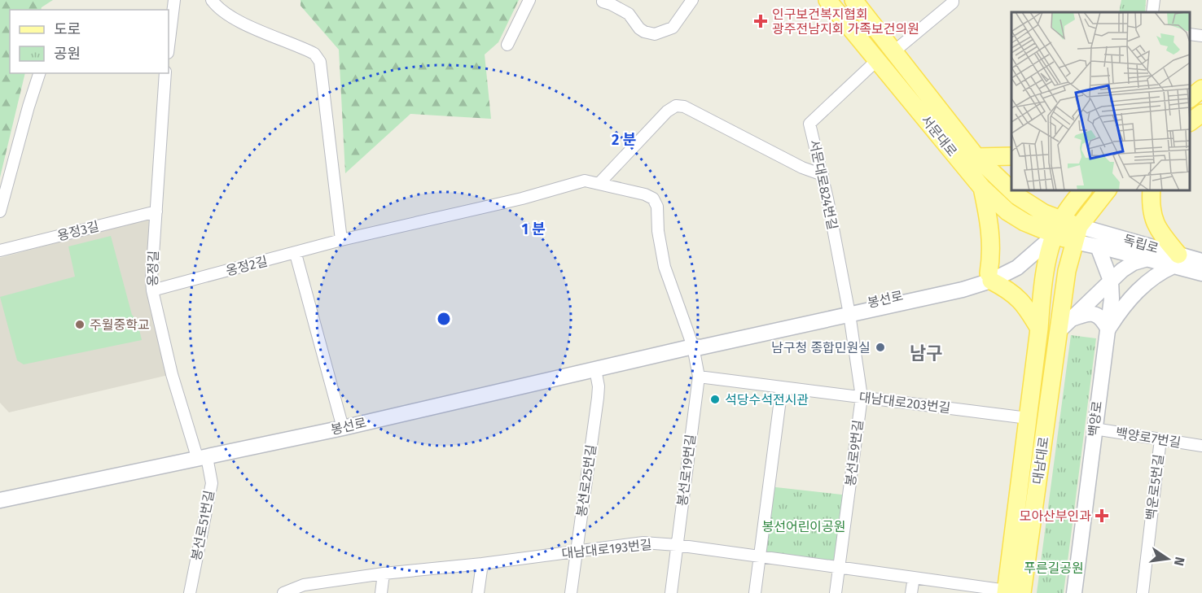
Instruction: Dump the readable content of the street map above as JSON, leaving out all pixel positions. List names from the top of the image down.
{
  "streets": {
    "main road": [
      "서문대로",
      "독립로",
      "봉선로",
      "백양로",
      "대남대로"
    ],
    "street": [
      "서문대로824번길",
      "용정3길",
      "옹정2길",
      "옹정길",
      "대남대로203번길",
      "백양로7번길",
      "봉선로9번길",
      "봉선로19번길",
      "봉선로25번길",
      "백운로5번길",
      "봉선로51번길",
      "대남대로193번길"
    ]
  },
  "crossings": [
    ["서문대로", "서문대로824번길"],
    ["서문대로", "독립로"],
    ["서문대로", "봉선로"],
    ["서문대로", "대남대로"],
    ["서문대로824번길", "봉선로"],
    ["서문대로824번길", "봉선로9번길"],
    ["용정3길", "옹정길"],
    ["독립로", "백양로"],
    ["독립로", "대남대로"],
    ["옹정2길", "옹정길"],
    ["옹정2길", "봉선로19번길"],
    ["옹정길", "봉선로"],
    ["옹정길", "봉선로51번길"],
    ["봉선로", "봉선로9번길"],
    ["봉선로", "대남대로"],
    ["봉선로", "봉선로19번길"],
    ["봉선로", "봉선로25번길"],
    ["봉선로", "봉선로51번길"],
    ["대남대로203번길", "봉선로9번길"],
    ["대남대로203번길", "대남대로"],
    ["대남대로203번길", "봉선로19번길"],
    ["백양로", "백양로7번길"],
    ["백양로7번길", "백운로5번길"],
    ["봉선로9번길", "대남대로193번길"],
    ["대남대로", "대남대로193번길"],
    ["봉선로19번길", "대남대로193번길"],
    ["봉선로25번길", "대남대로193번길"]
  ],
  "districts": ["남구"],
  "parks": ["봉선어린이공원", "푸른길공원"],
  "places": {
    "health": ["인구보건복지협회 광주전남지회 가족보건의원", "모아산부인과"],
    "other": ["주월중학교", "남구청 종합민원실", "석당수석전시관"]
  },
  "legend": ["도로", "공원"],
  "north": "right",
  "rings": ["2 분", "1 분"]
}
